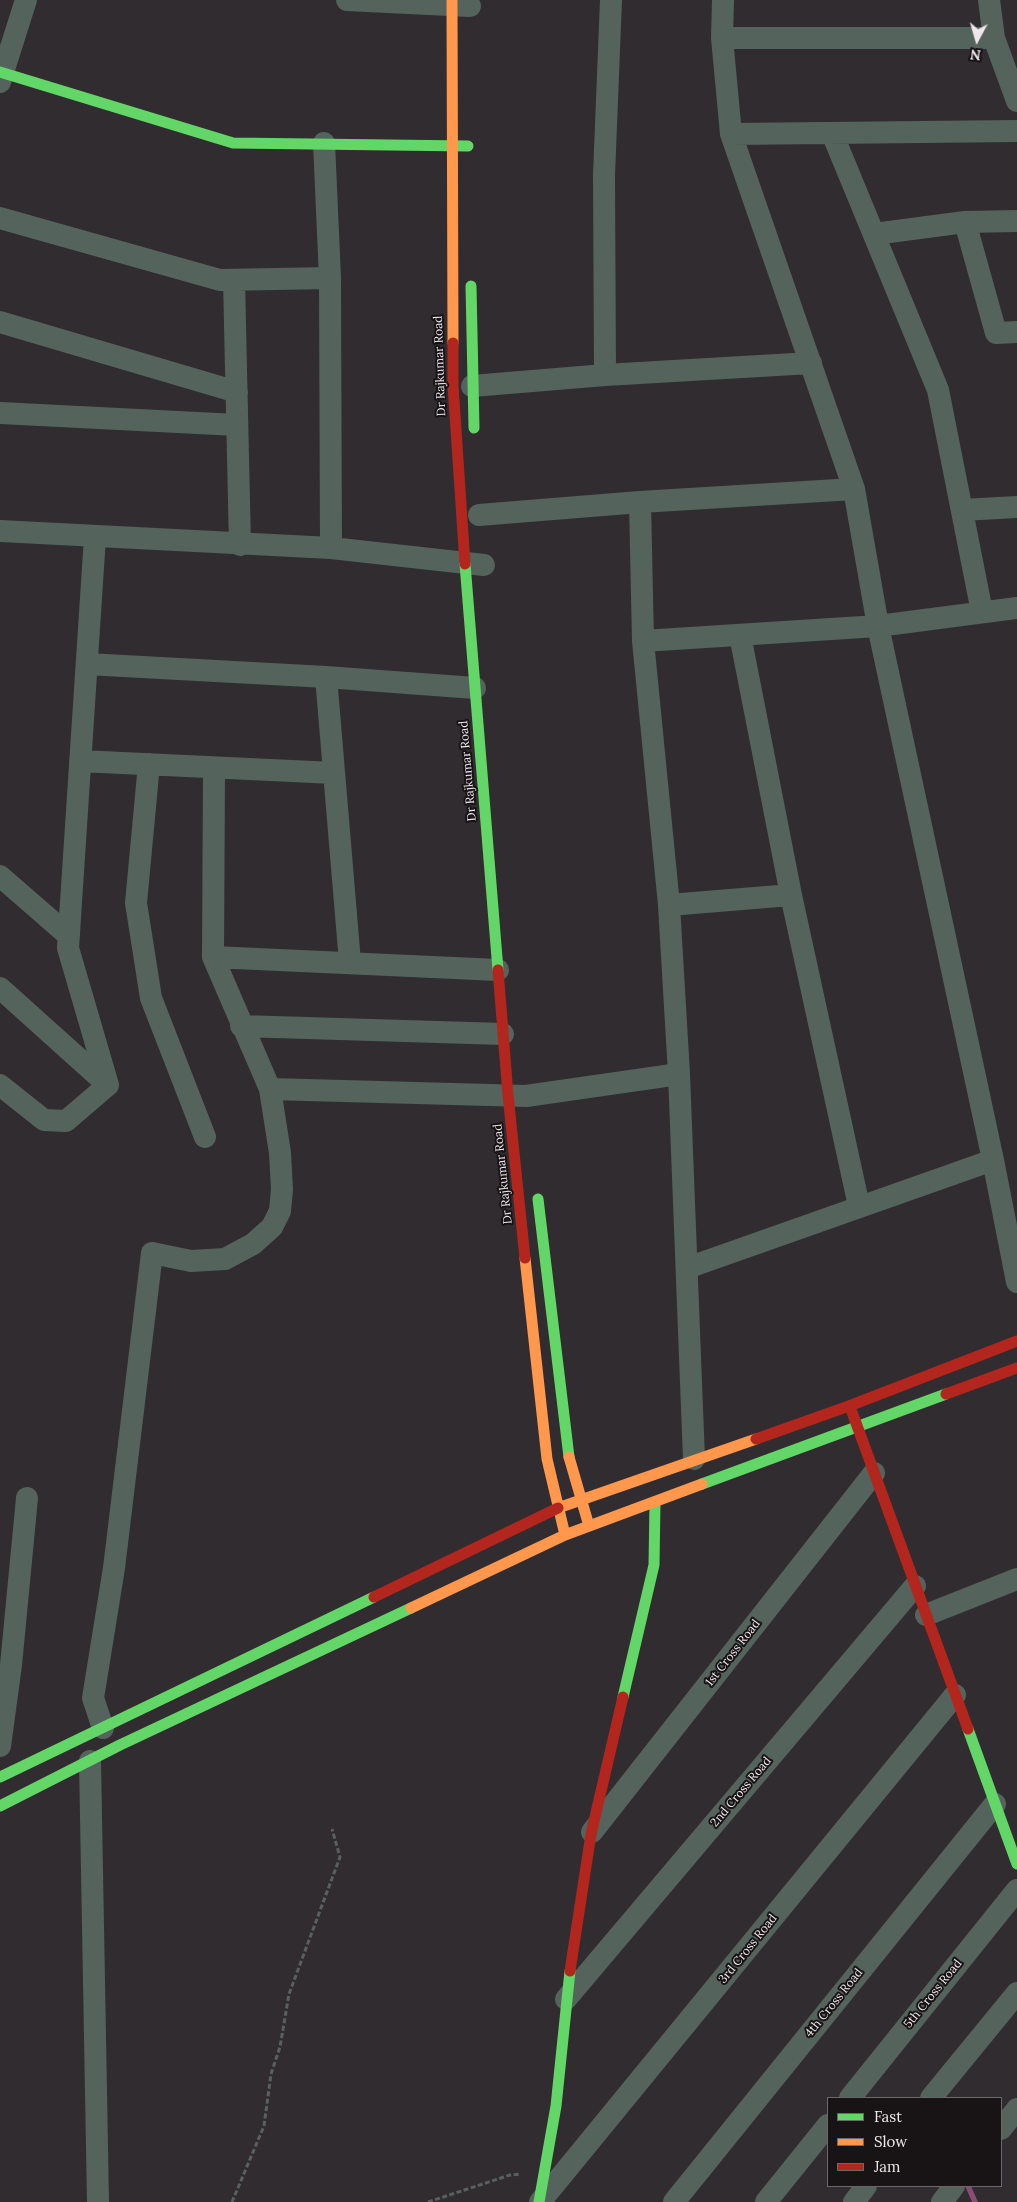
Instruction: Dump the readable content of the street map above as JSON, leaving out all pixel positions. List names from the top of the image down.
{
  "streets": {
    "main road": ["Dr Rajkumar Road"],
    "street": [
      "1st Cross Road",
      "2nd Cross Road",
      "3rd Cross Road",
      "5th Cross Road",
      "4th Cross Road"
    ]
  },
  "legend": ["Fast", "Slow", "Jam"],
  "north": "bottom"
}
